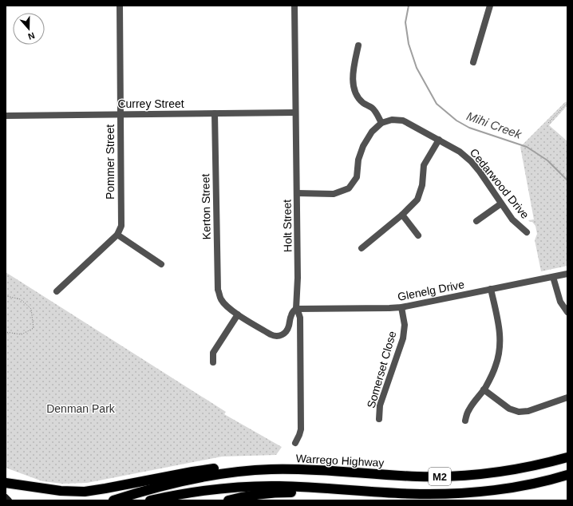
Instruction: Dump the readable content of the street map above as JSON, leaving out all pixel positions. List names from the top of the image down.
{
  "streets": {
    "highway": ["Warrego Highway", "M2"],
    "street": [
      "Currey Street",
      "Pommer Street",
      "Cedarwood Drive",
      "Kerton Street",
      "Holt Street",
      "Glenelg Drive",
      "Somerset Close"
    ]
  },
  "crossings": [
    ["Currey Street", "Pommer Street"],
    ["Currey Street", "Kerton Street"],
    ["Currey Street", "Holt Street"],
    ["Holt Street", "Glenelg Drive"],
    ["Glenelg Drive", "Somerset Close"]
  ],
  "water": ["Mihi Creek"],
  "parks": ["Denman Park"],
  "north": "bottom"
}
